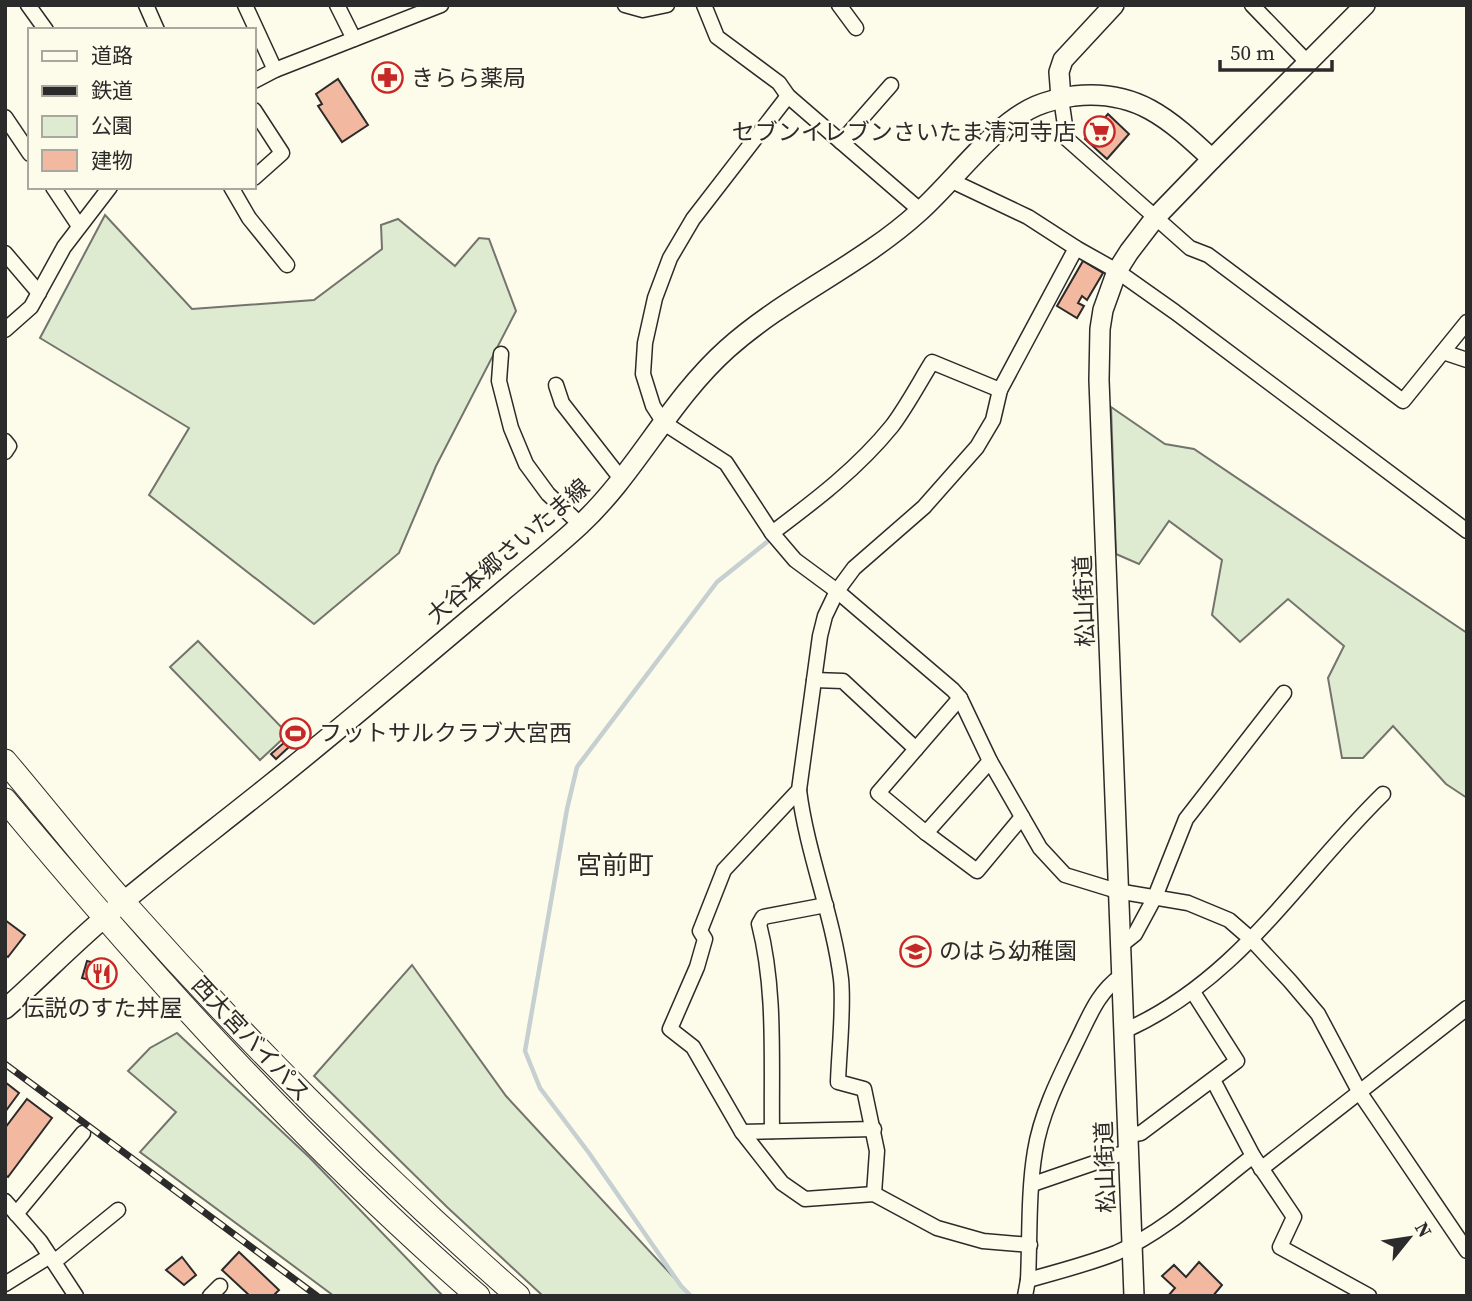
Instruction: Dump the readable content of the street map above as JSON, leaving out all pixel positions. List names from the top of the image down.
{
  "streets": {
    "highway": ["西大宮バイパス"],
    "main road": ["大谷本郷さいたま線", "松山街道"]
  },
  "crossings": [
    ["大谷本郷さいたま線", "松山街道"],
    ["大谷本郷さいたま線", "西大宮バイパス"]
  ],
  "districts": ["宮前町"],
  "places": {
    "pharmacy": ["きらら薬局"],
    "supermarket": ["セブンイレブンさいたま清河寺店"],
    "sports": ["フットサルクラブ大宮西"],
    "school or university": ["のはら幼稚園"],
    "restaurant": ["伝説のすた丼屋"]
  },
  "legend": [
    "道路",
    "鉄道",
    "公園",
    "建物"
  ],
  "scale_bar": "50 m",
  "north": "top right"
}
